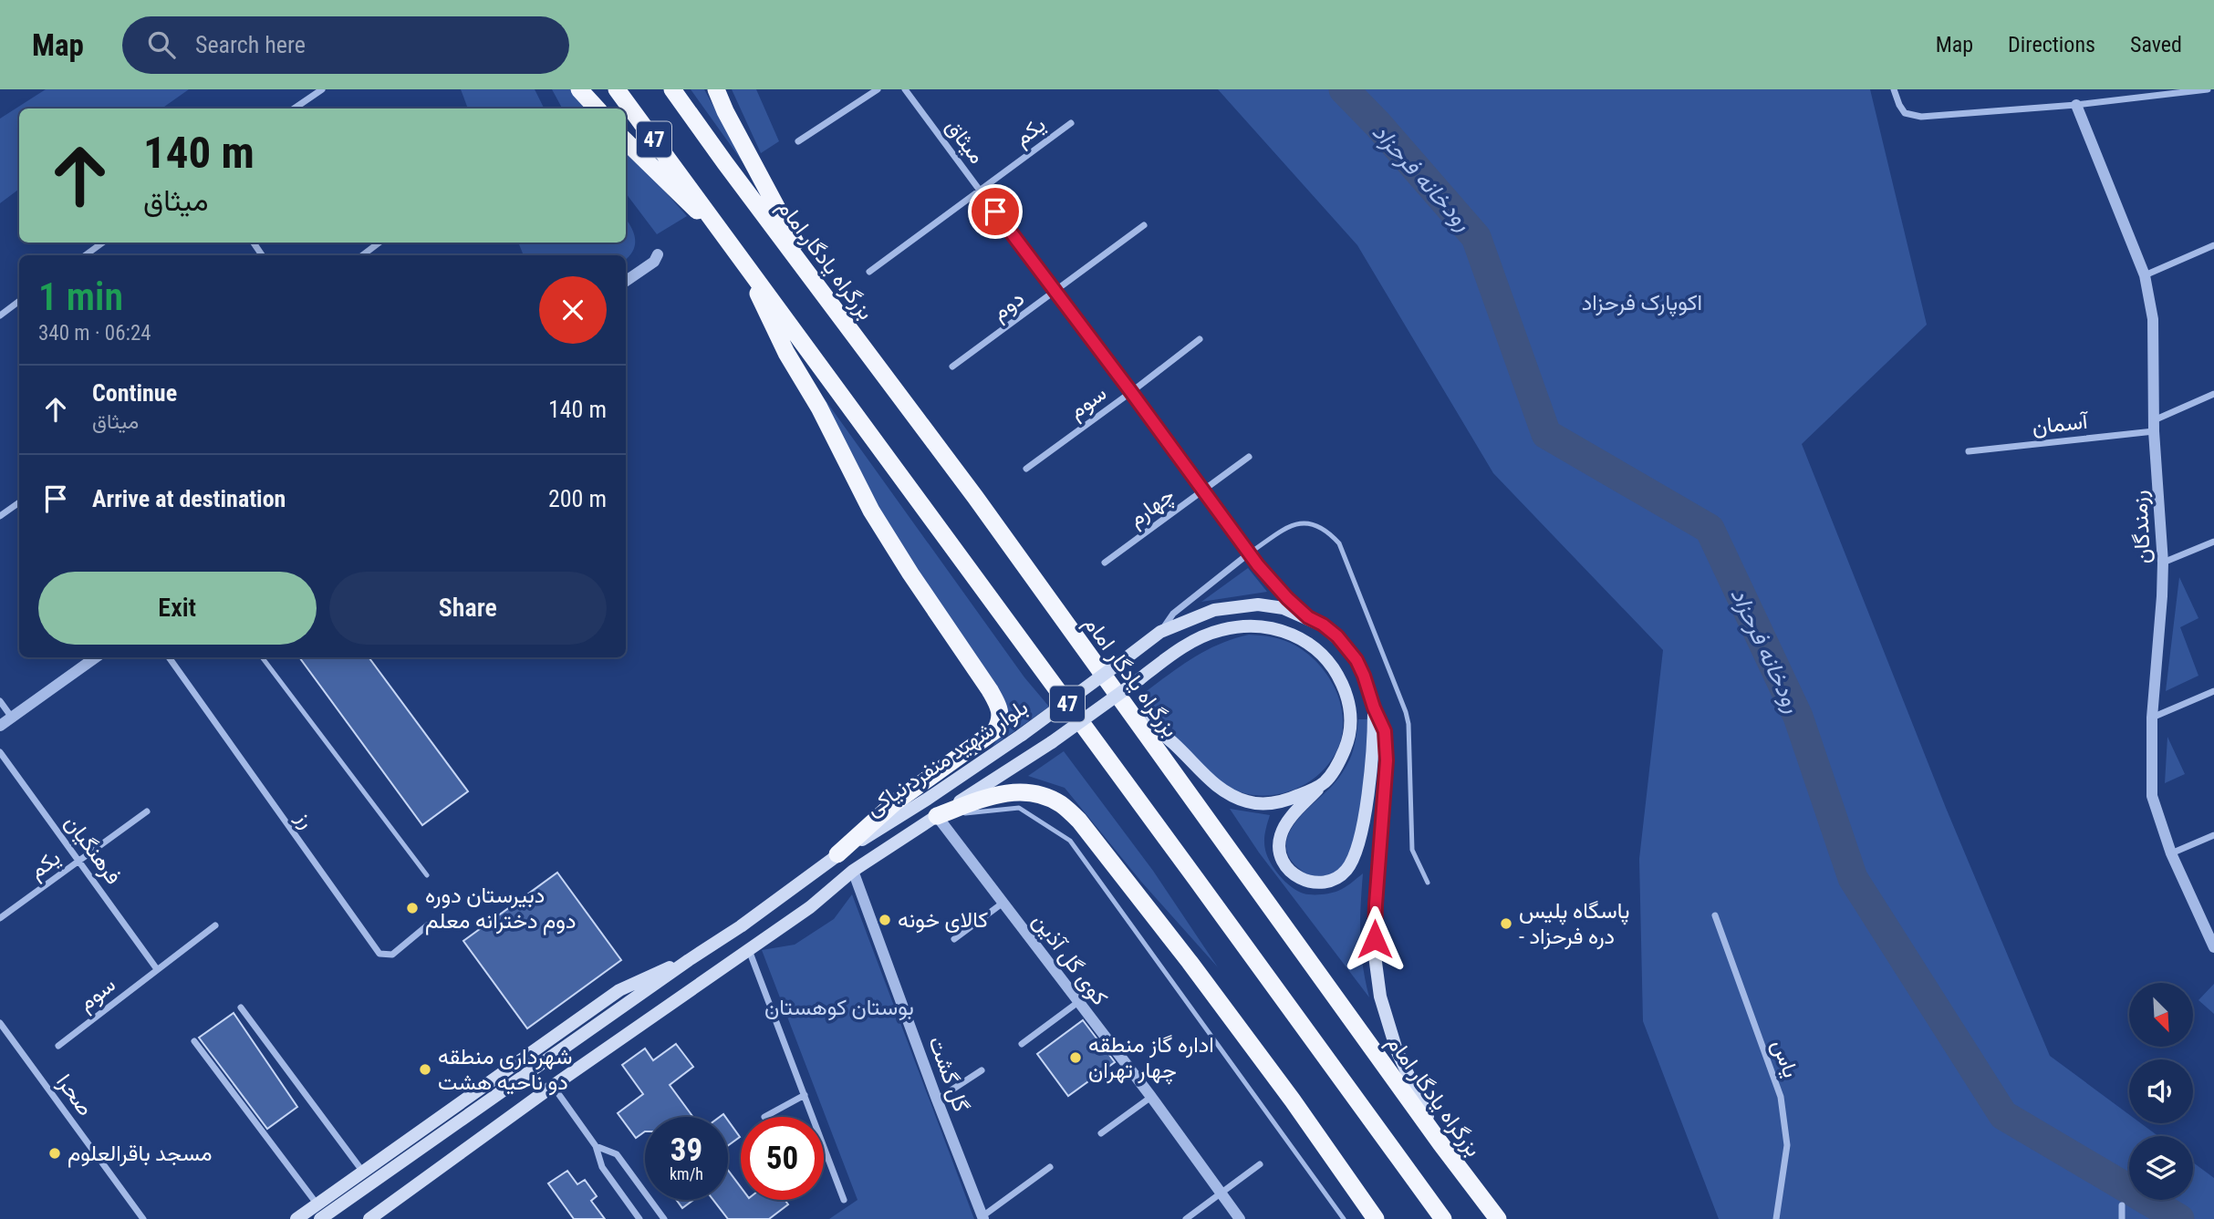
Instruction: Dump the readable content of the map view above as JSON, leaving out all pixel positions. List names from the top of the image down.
{
  "streets": {
    "highway": ["47", "بزرگراه یادگار امام"],
    "main road": ["بلوار شهید منفرد نیاکی"],
    "street": [
      "یکم",
      "میثاق",
      "دوم",
      "سوم",
      "آسمان",
      "چهارم",
      "رزمندگان",
      "رز",
      "فرهنگیان",
      "کوی گل آذین",
      "یاس",
      "گل گشت",
      "صحرا"
    ]
  },
  "crossings": [
    ["یکم", "میثاق"],
    ["یکم", "فرهنگیان"],
    ["میثاق", "دوم"],
    ["میثاق", "سوم"],
    ["میثاق", "چهارم"],
    ["میثاق", "بلوار شهید منفرد نیاکی"],
    ["بزرگراه یادگار امام", "بلوار شهید منفرد نیاکی"],
    ["سوم", "فرهنگیان"],
    ["آسمان", "رزمندگان"],
    ["بلوار شهید منفرد نیاکی", "کوی گل آذین"],
    ["بلوار شهید منفرد نیاکی", "گل گشت"]
  ],
  "water": ["رودخانه فرحزاد"],
  "parks": ["اکوپارک فرحزاد", "بوستان کوهستان"],
  "places": [
    "دبیرستان دوره دوم دخترانه معلم",
    "کالای خونه",
    "پاسگاه پلیس - دره فرحزاد",
    "اداره گاز منطقه چهار تهران",
    "شهرداری منطقه دو ناحیه هشت",
    "مسجد باقرالعلوم"
  ],
  "north": "bottom right",
  "page": {
    "header": "Map",
    "search": "Search here",
    "nav": ["Map", "Directions", "Saved"],
    "turn": ["140 m", "میثاق"],
    "heading": ["1 min", "340 m · 06:24"],
    "list": [
      {
        "name": "Continue",
        "note": "میثاق",
        "value": "140 m"
      },
      {
        "name": "Arrive at destination",
        "value": "200 m"
      }
    ],
    "buttons": ["Exit", "Share"],
    "speed": "39 km/h",
    "limit": "50"
  }
}
